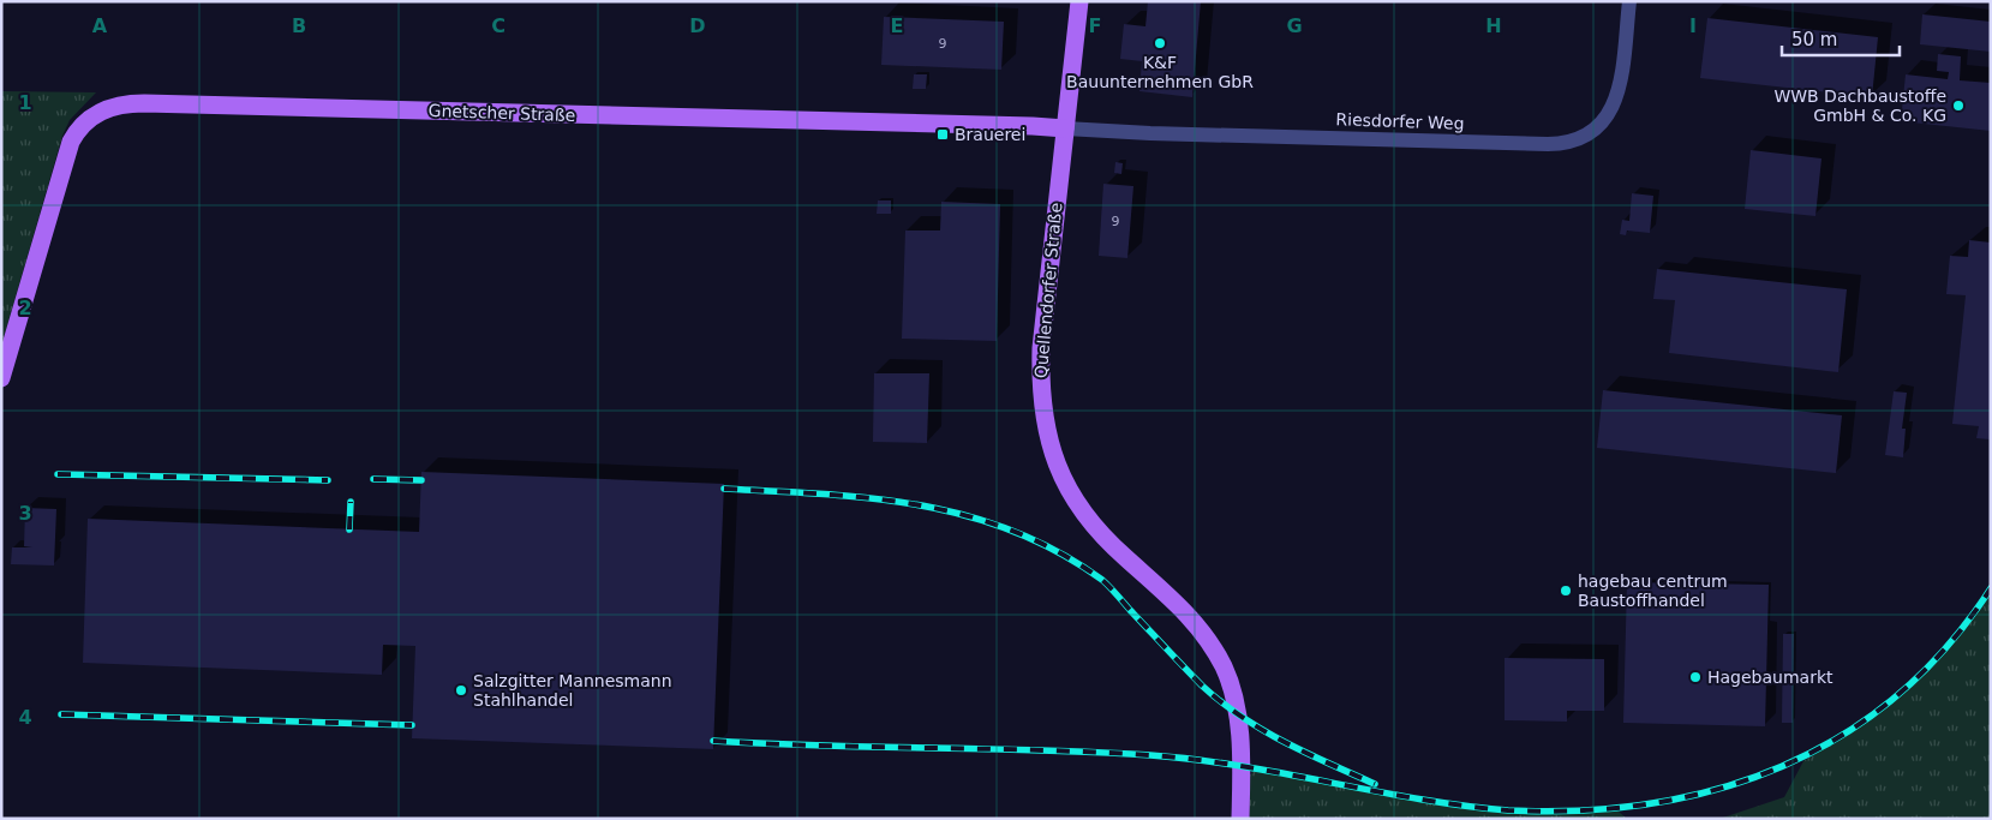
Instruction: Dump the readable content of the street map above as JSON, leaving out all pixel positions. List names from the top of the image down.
{
  "streets": {
    "main road": ["Gnetscher Straße", "Quellendorfer Straße"],
    "street": ["Riesdorfer Weg"]
  },
  "crossings": [
    ["Gnetscher Straße", "Riesdorfer Weg"],
    ["Gnetscher Straße", "Quellendorfer Straße"],
    ["Riesdorfer Weg", "Quellendorfer Straße"]
  ],
  "places": {
    "other": [
      "K&F Bauunternehmen GbR",
      "WWB Dachbaustoffe GmbH & Co. KG",
      "hagebau centrum Baustoffhandel",
      "Hagebaumarkt",
      "Salzgitter Mannesmann Stahlhandel"
    ],
    "transit": ["Brauerei"]
  },
  "house_numbers": ["9", "9"],
  "scale_bar": "50 m",
  "grid": {
    "columns": [
      "A",
      "B",
      "C",
      "D",
      "E",
      "F",
      "G",
      "H",
      "I"
    ],
    "rows": [
      "1",
      "2",
      "3",
      "4"
    ]
  }
}
